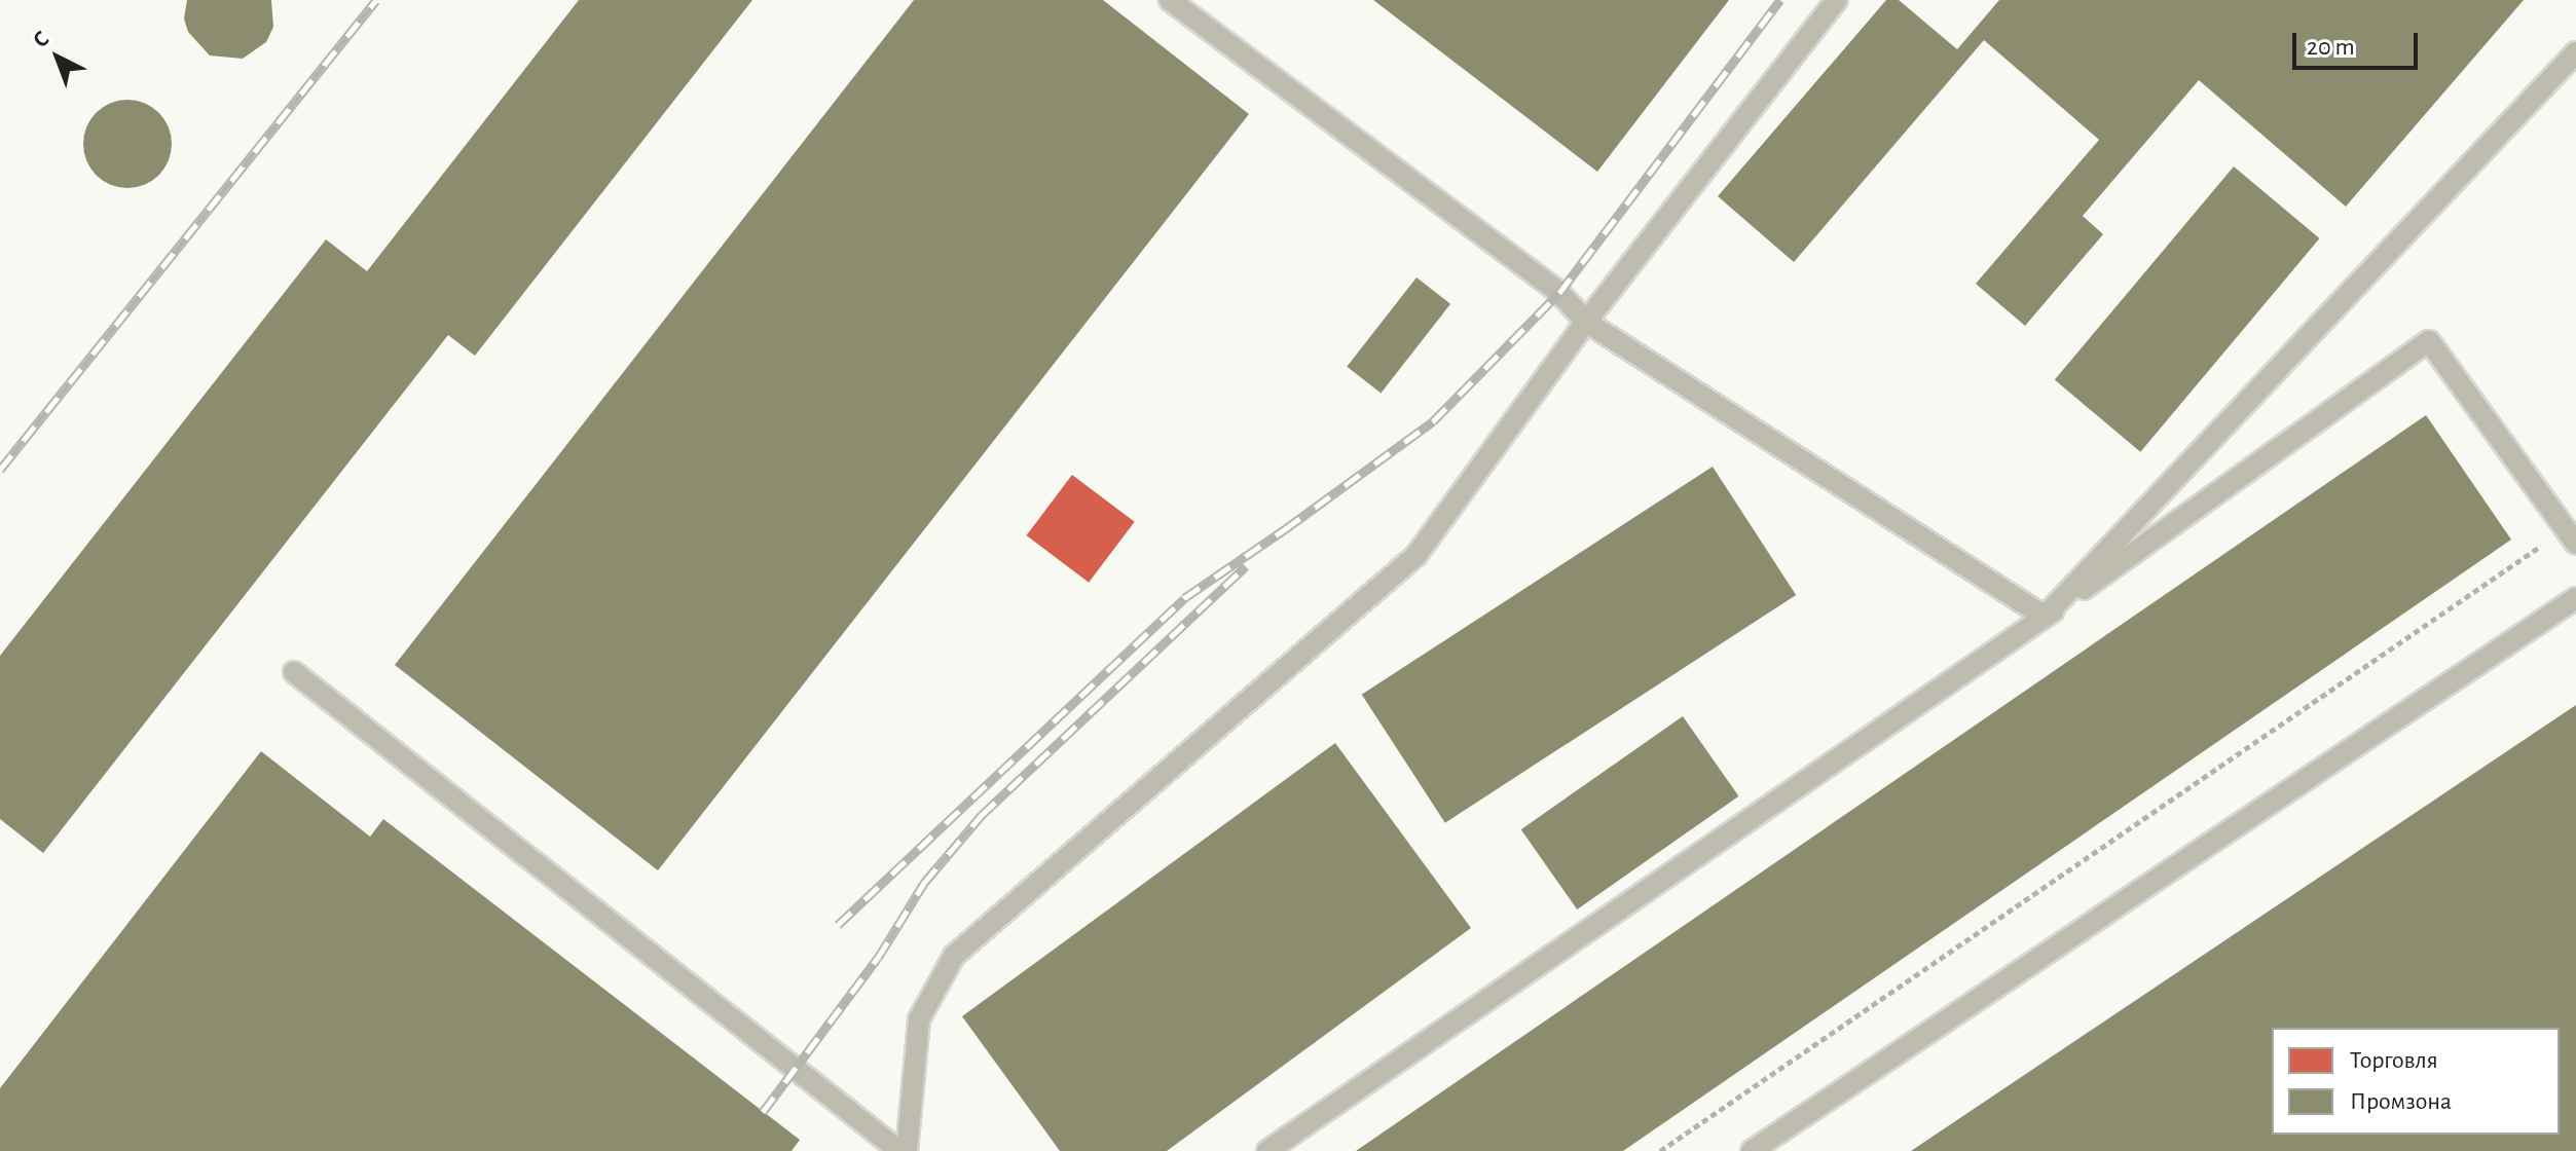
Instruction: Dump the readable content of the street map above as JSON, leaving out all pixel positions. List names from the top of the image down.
{
  "legend": ["Торговля", "Промзона"],
  "scale_bar": "20 m",
  "north": "top left"
}
